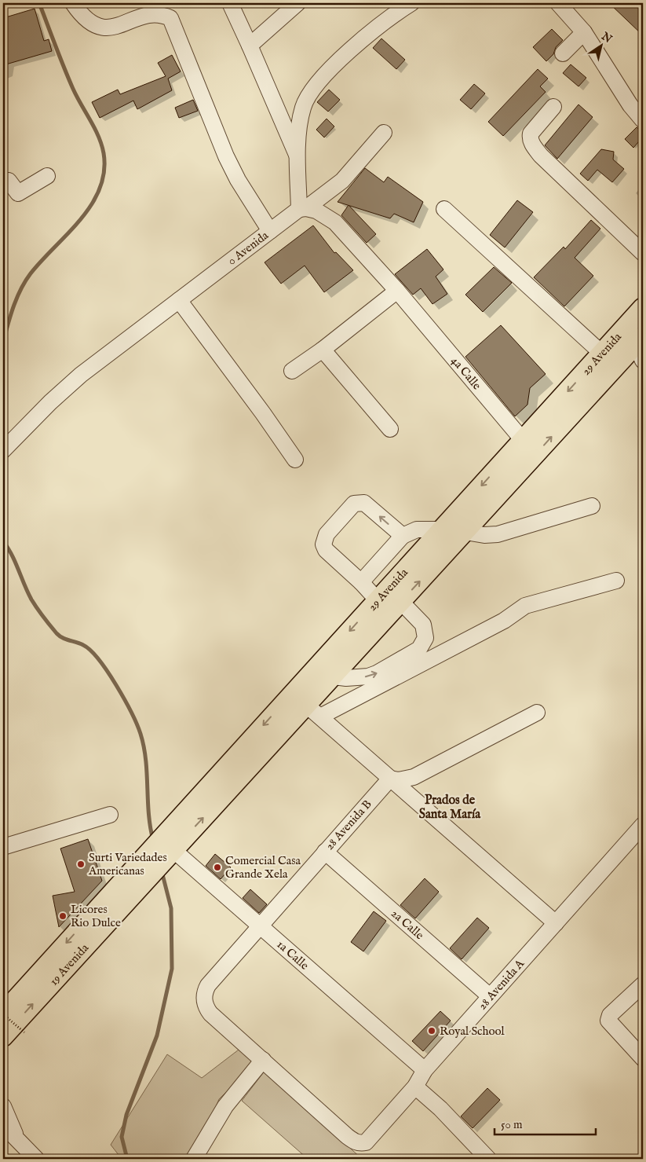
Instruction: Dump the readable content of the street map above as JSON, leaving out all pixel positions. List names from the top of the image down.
{
  "streets": {
    "main road": ["29 Avenida", "19 Avenida"],
    "street": [
      "0 Avenida",
      "4a Calle",
      "28 Avenida B",
      "2a Calle",
      "1a Calle",
      "28 Avenida A"
    ]
  },
  "crossings": [
    ["0 Avenida", "4a Calle"],
    ["29 Avenida", "4a Calle"],
    ["29 Avenida", "1a Calle"],
    ["29 Avenida", "19 Avenida"],
    ["28 Avenida B", "2a Calle"],
    ["28 Avenida B", "1a Calle"],
    ["28 Avenida B", "28 Avenida A"],
    ["2a Calle", "28 Avenida A"],
    ["1a Calle", "28 Avenida A"]
  ],
  "districts": ["Prados de Santa María"],
  "places": [
    "Surti Variedades Americanas",
    "Comercial Casa Grande Xela",
    "Licores Rio Dulce",
    "Royal School"
  ],
  "scale_bar": "50 m",
  "north": "top right"
}
